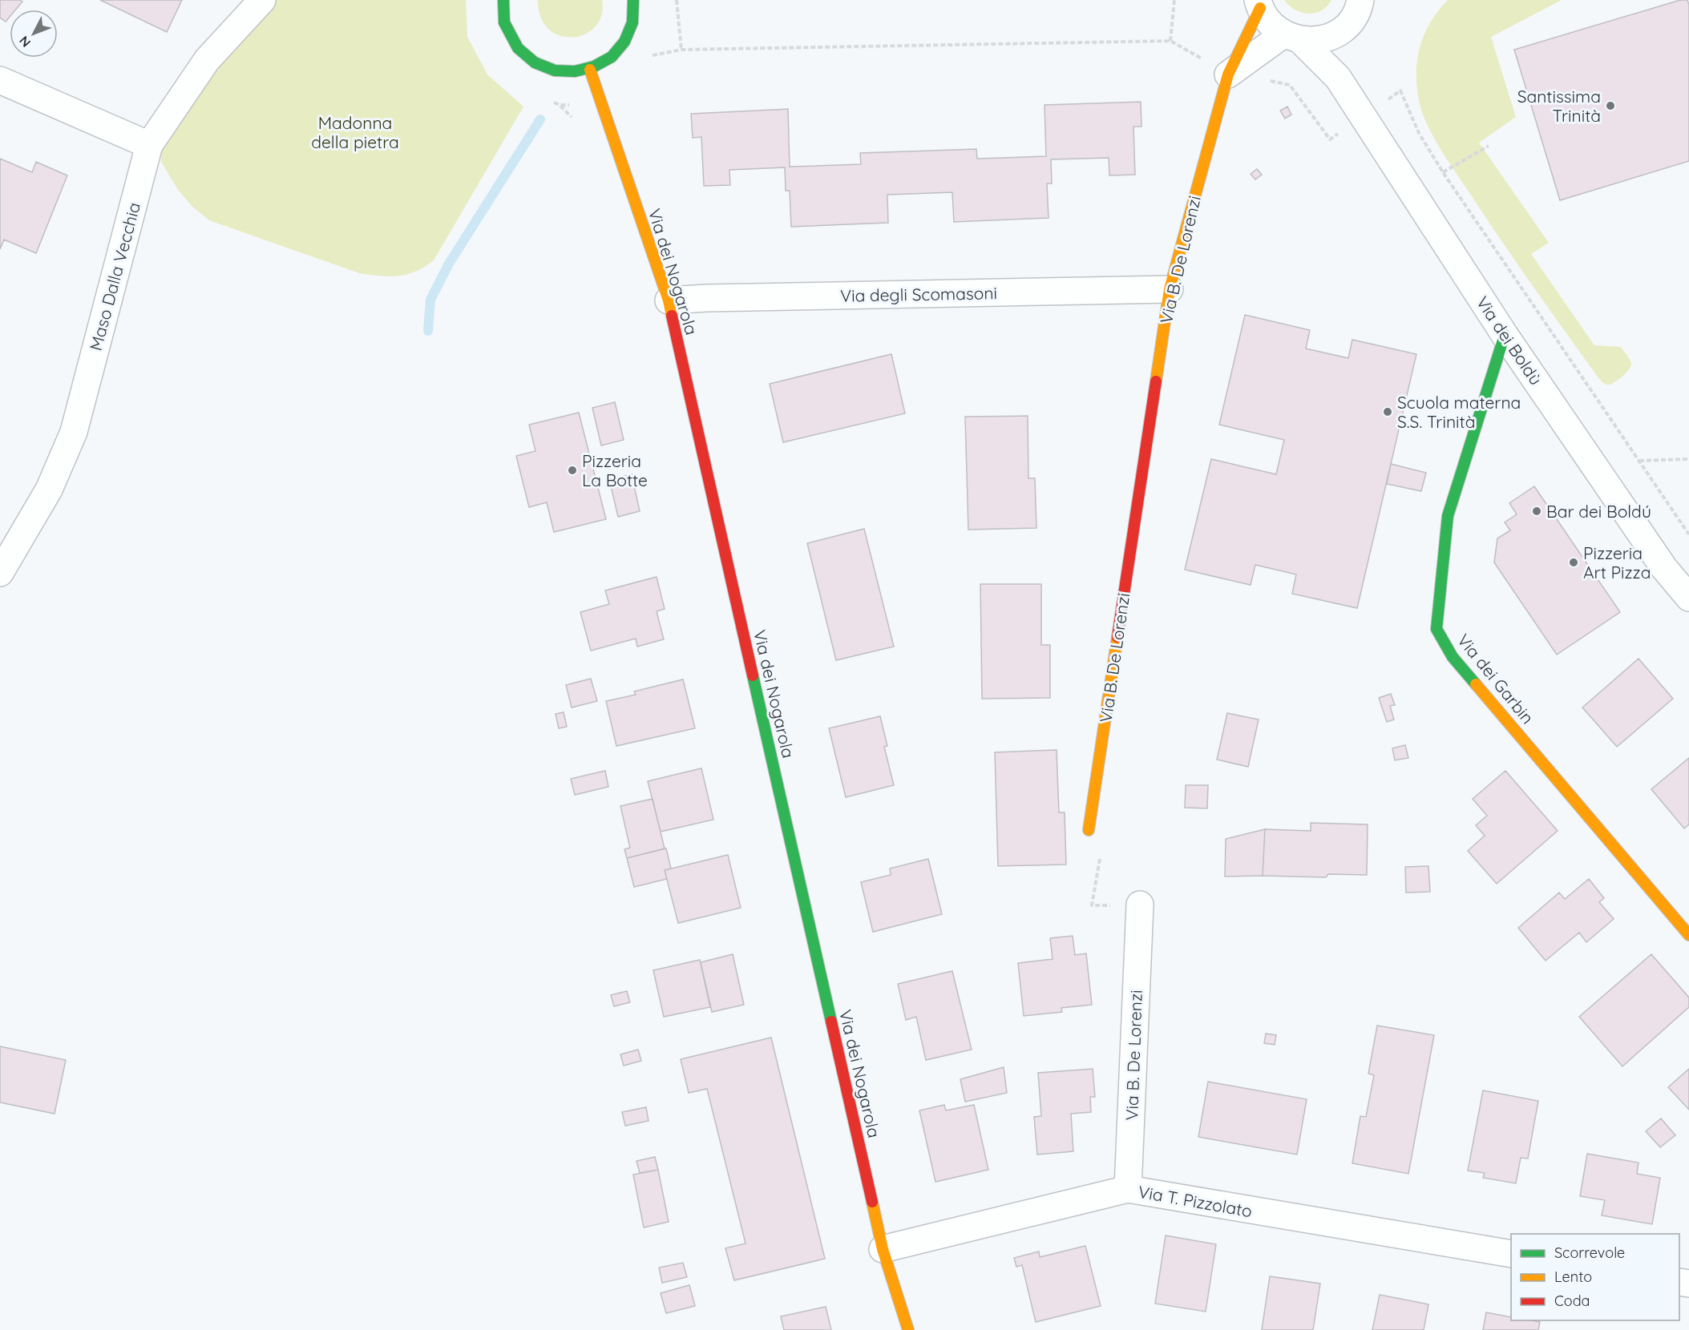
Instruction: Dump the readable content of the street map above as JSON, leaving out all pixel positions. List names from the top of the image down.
{
  "streets": {
    "street": [
      "Via B. De Lorenzi",
      "Via dei Nogarola",
      "Maso Dalla Vecchia",
      "Via degli Scomasoni",
      "Via dei Boldù",
      "Via dei Garbin",
      "Via T. Pizzolato"
    ]
  },
  "crossings": [
    ["Via B. De Lorenzi", "Via degli Scomasoni"],
    ["Via B. De Lorenzi", "Via dei Boldù"],
    ["Via B. De Lorenzi", "Via T. Pizzolato"],
    ["Via dei Nogarola", "Via degli Scomasoni"],
    ["Via dei Nogarola", "Via T. Pizzolato"],
    ["Via dei Boldù", "Via dei Garbin"]
  ],
  "parks": ["Madonna della pietra"],
  "places": [
    "Santissima Trinità",
    "Scuola materna S.S. Trinità",
    "Pizzeria La Botte",
    "Bar dei Boldú",
    "Pizzeria Art Pizza"
  ],
  "legend": ["Scorrevole", "Lento", "Coda"],
  "north": "bottom left"
}
